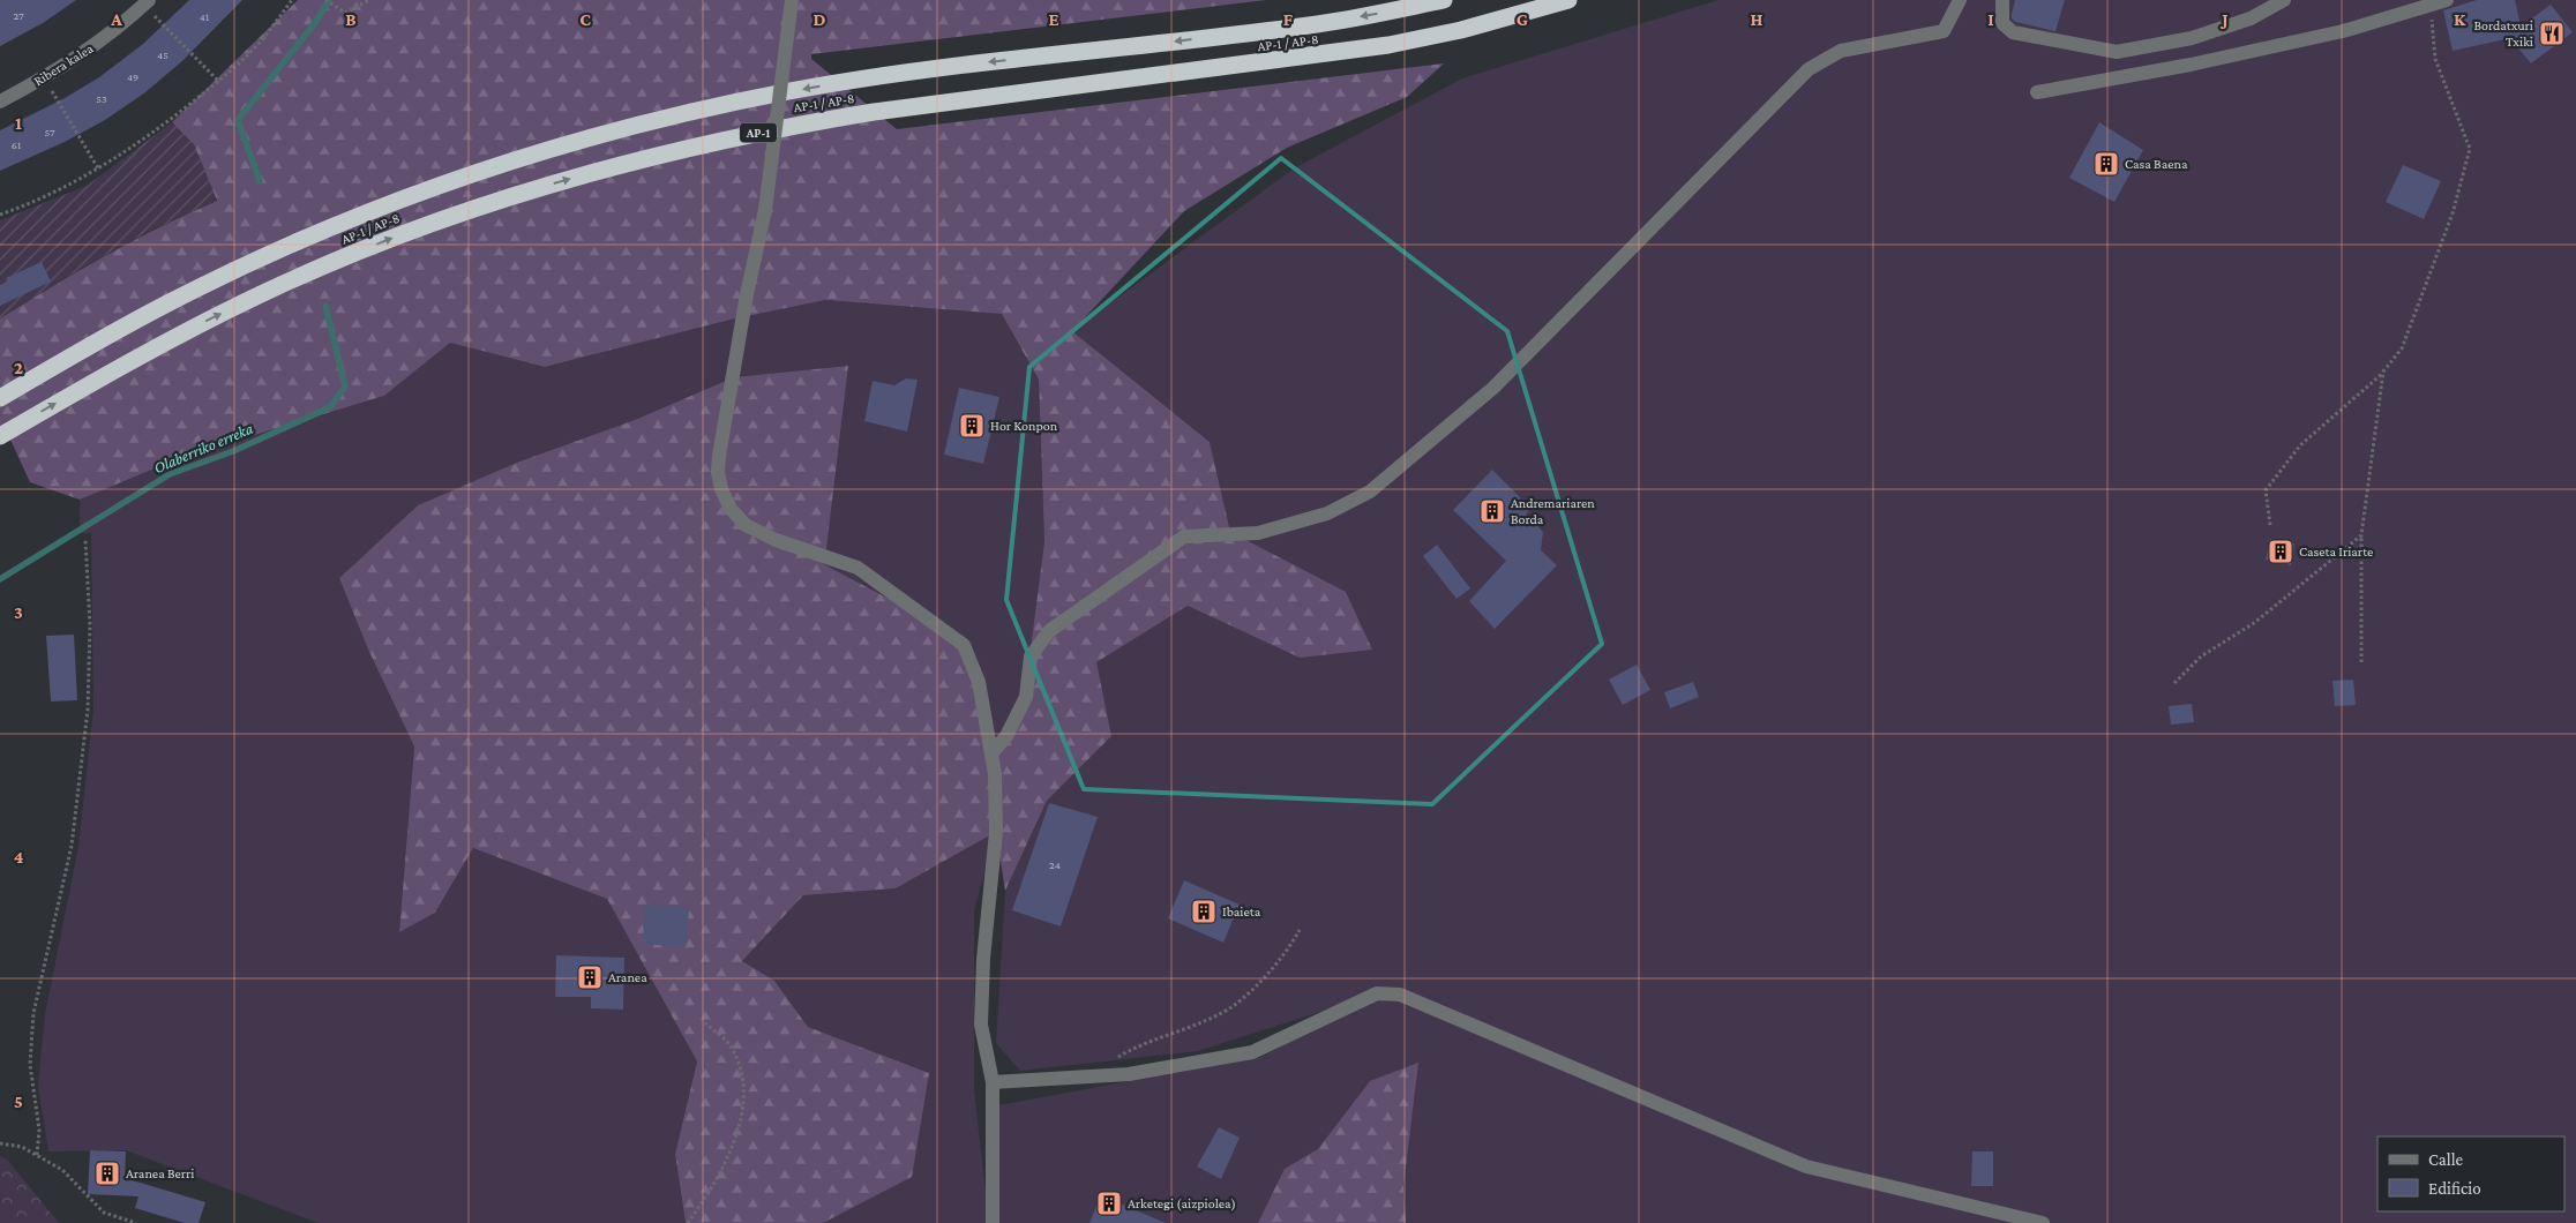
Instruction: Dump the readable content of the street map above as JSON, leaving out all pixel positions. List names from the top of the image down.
{
  "streets": {
    "highway": ["AP-1 / AP-8", "AP-1"],
    "street": ["Ribera kalea"]
  },
  "water": ["Olaberriko erreka"],
  "places": {
    "restaurant": ["Bordatxuri Txiki"],
    "building": [
      "Casa Baena",
      "Hor Konpon",
      "Andremariaren Borda",
      "Caseta Iriarte",
      "Ibaieta",
      "Aranea",
      "Aranea Berri",
      "Arketegi (aizpiolea)"
    ]
  },
  "house_numbers": [
    "27",
    "41",
    "45",
    "49",
    "53",
    "57",
    "61",
    "24"
  ],
  "legend": ["Calle", "Edificio"],
  "grid": {
    "columns": [
      "A",
      "B",
      "C",
      "D",
      "E",
      "F",
      "G",
      "H",
      "I",
      "J",
      "K"
    ],
    "rows": [
      "1",
      "2",
      "3",
      "4",
      "5"
    ]
  }
}
